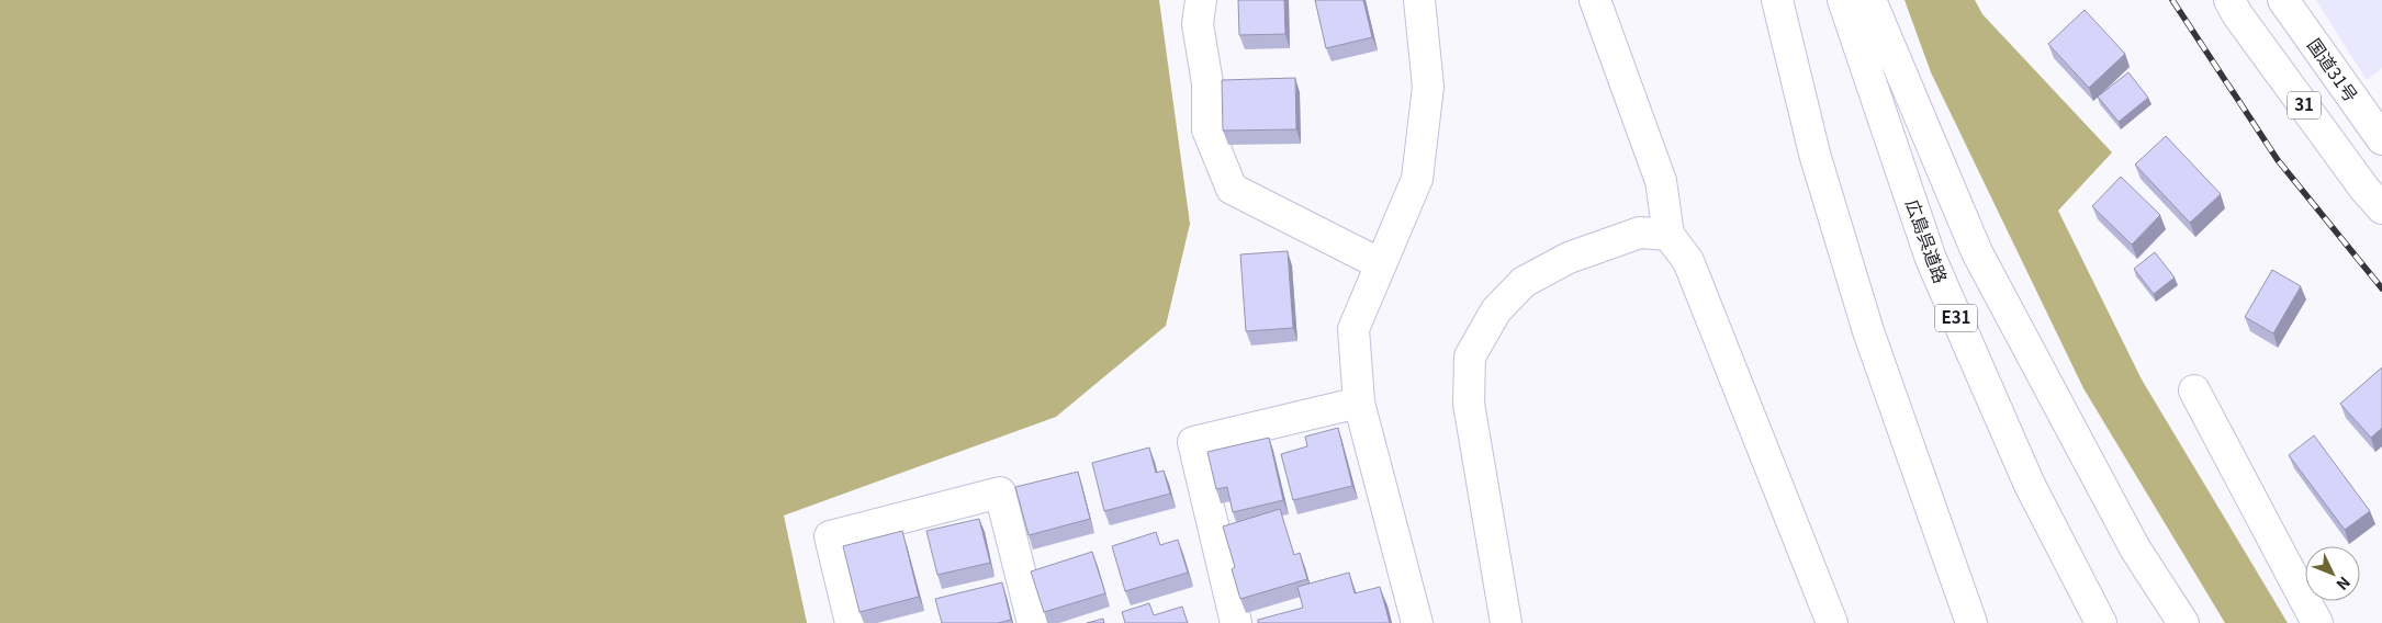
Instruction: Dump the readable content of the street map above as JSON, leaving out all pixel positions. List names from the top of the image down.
{
  "streets": {
    "main road": [
      "国道31号",
      "31",
      "広島呉道路",
      "E31"
    ]
  },
  "north": "bottom right"
}
